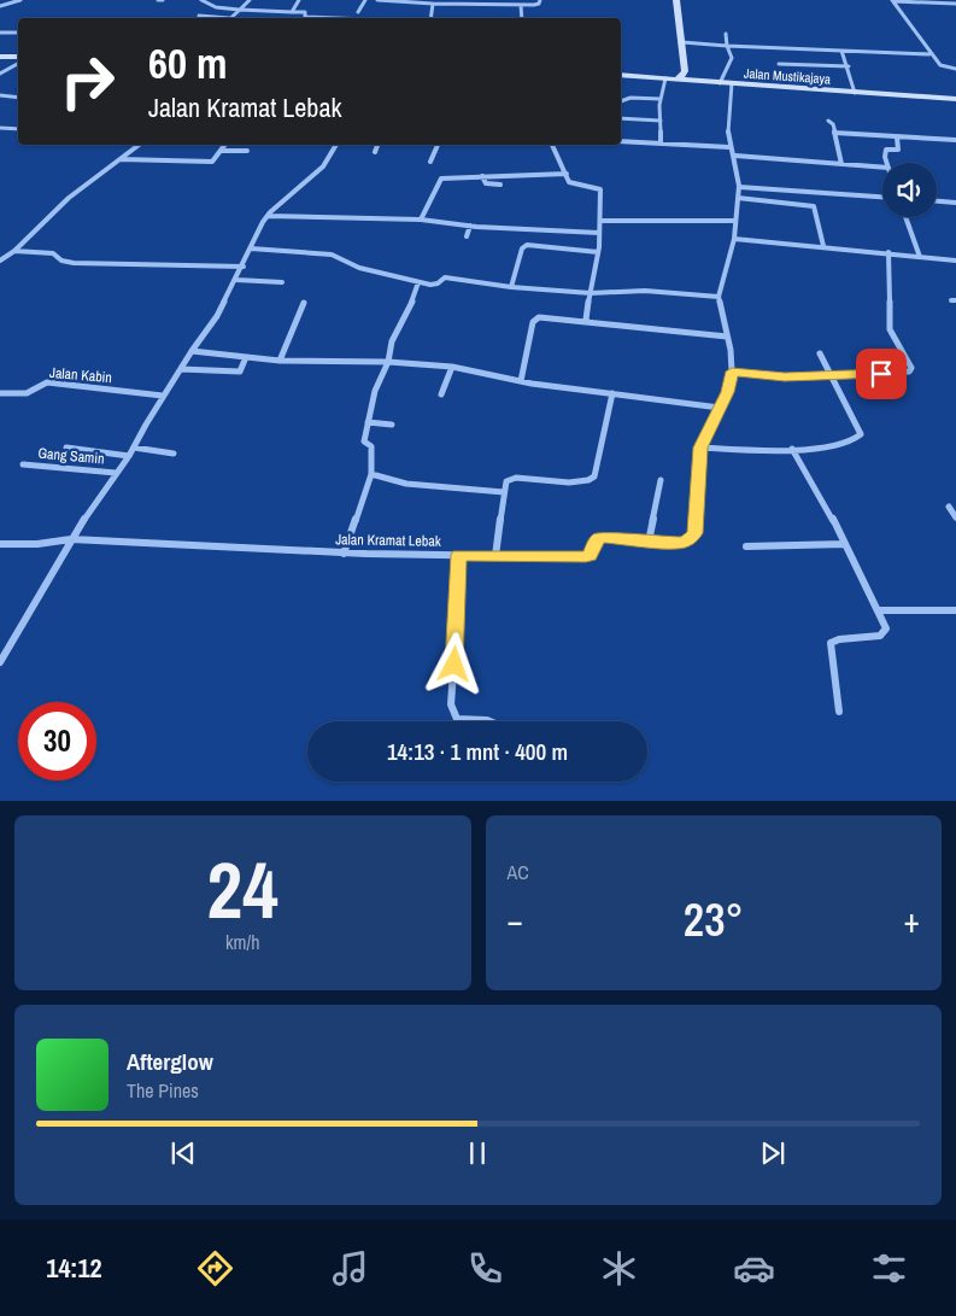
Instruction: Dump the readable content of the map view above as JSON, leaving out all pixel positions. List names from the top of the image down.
{
  "streets": {
    "main road": ["Jalan Mustikajaya"],
    "street": ["Jalan Kabin", "Gang Samin", "Jalan Kramat Lebak"]
  },
  "page": {
    "turn": ["60 m", "Jalan Kramat Lebak"],
    "limit": "30",
    "trip": "14:13 · 1 mnt · 400 m",
    "tile": [
      ["24", "km/h"],
      "AC"
    ],
    "heat": ["−", "23°", "+"],
    "song": ["Afterglow", "The Pines"],
    "tabs": "14:12"
  }
}
